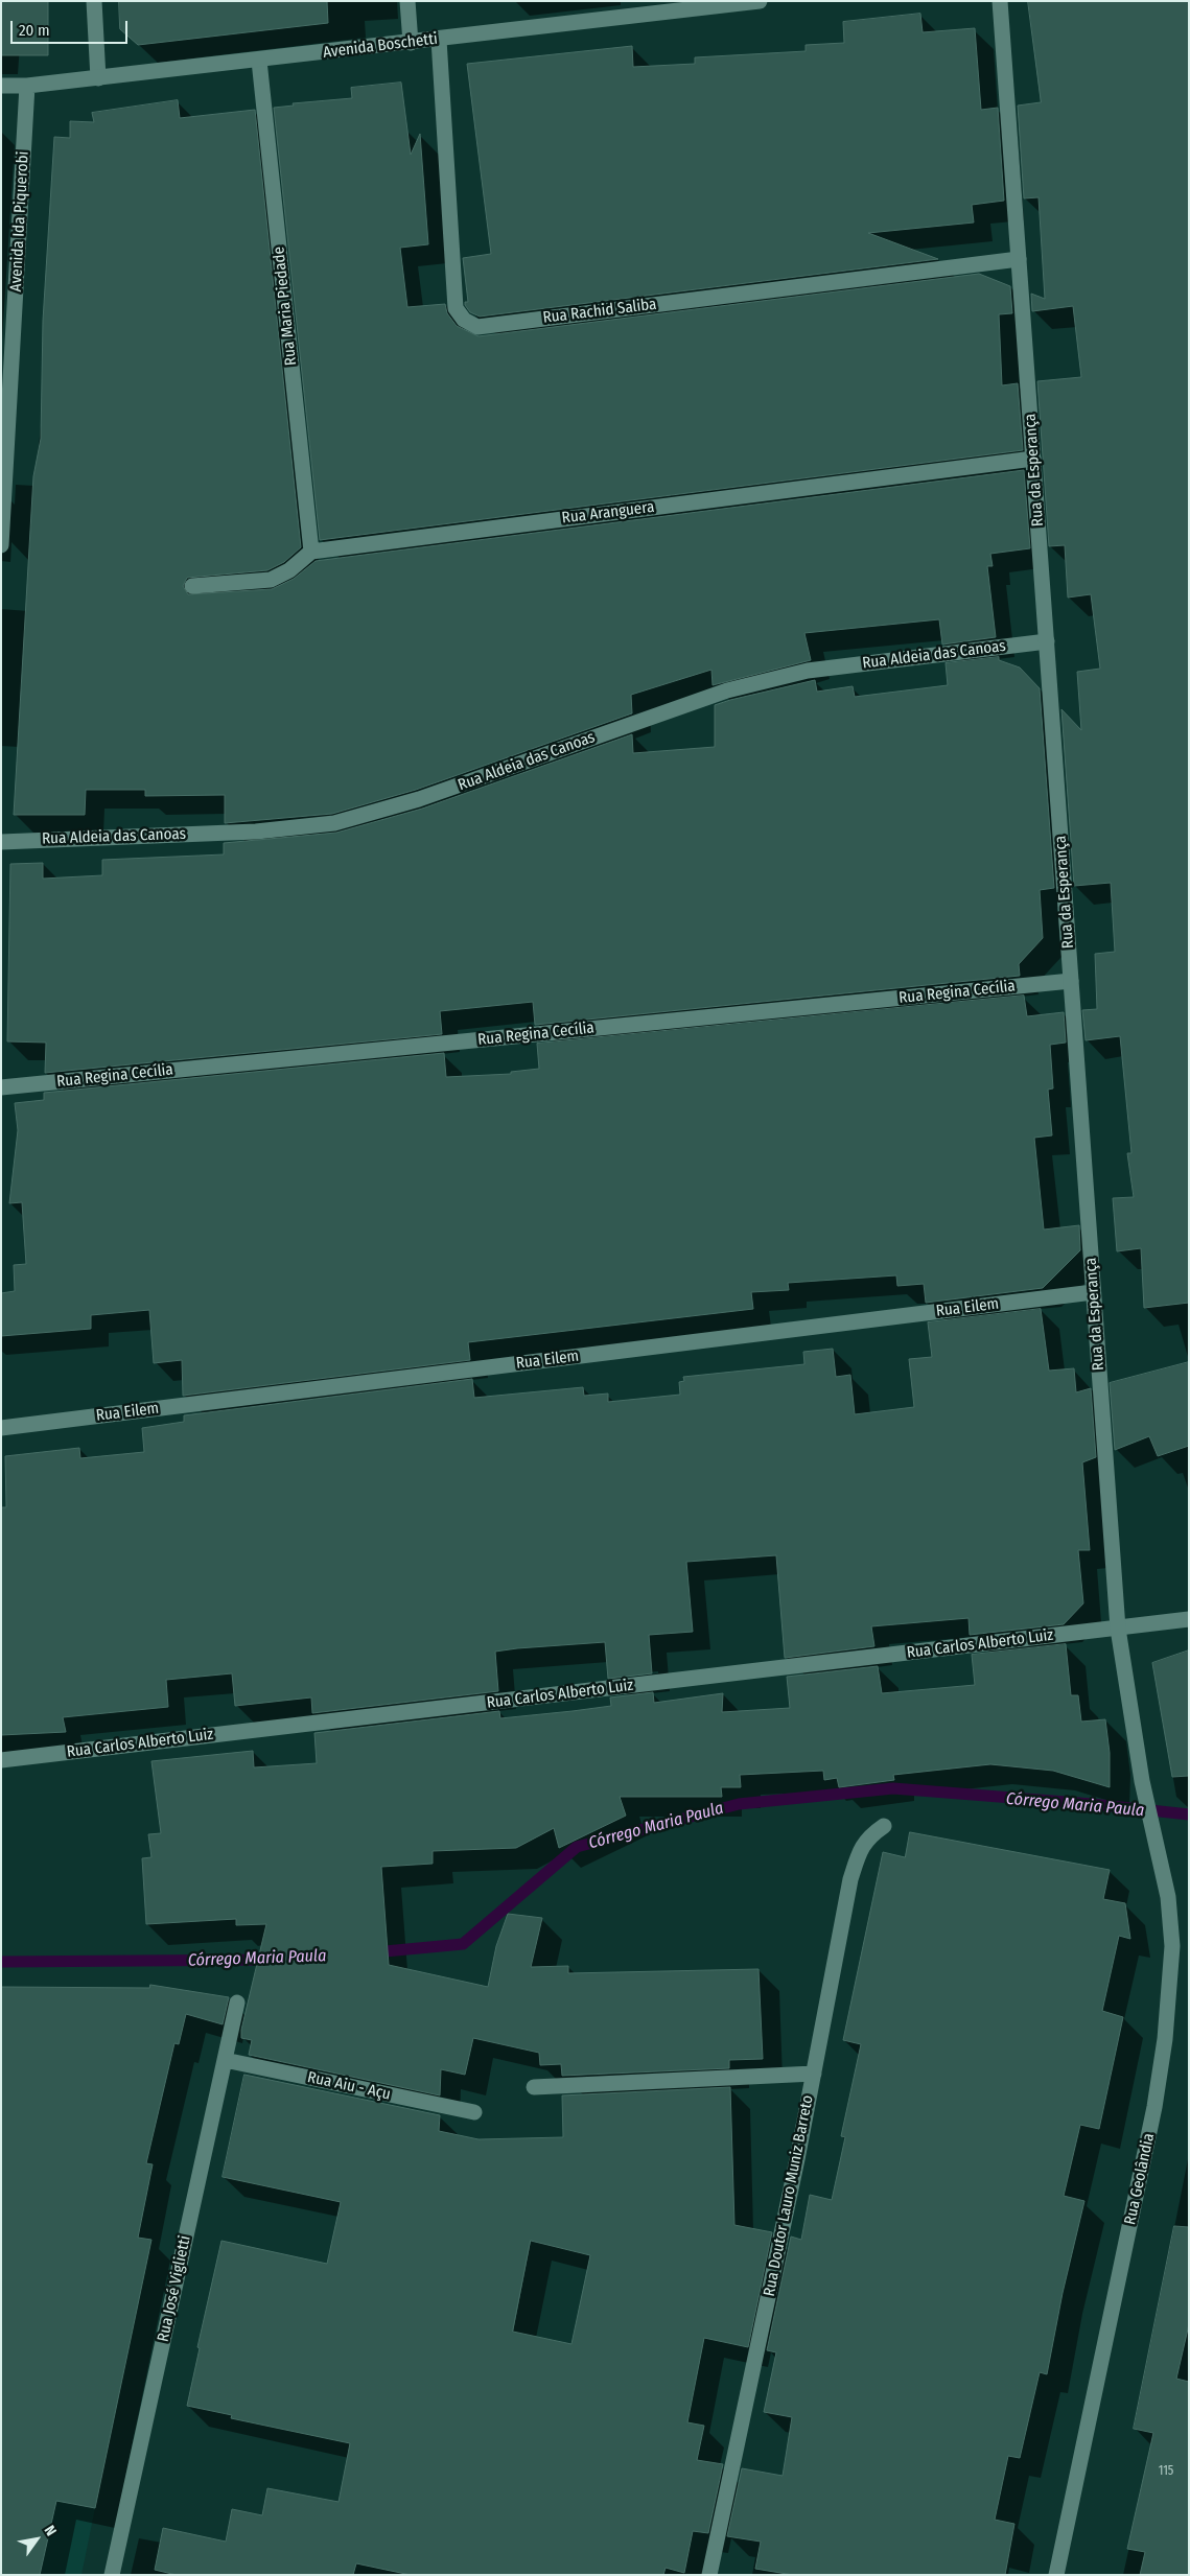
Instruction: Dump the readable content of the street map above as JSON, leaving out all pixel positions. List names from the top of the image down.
{
  "streets": {
    "street": [
      "Avenida Boschetti",
      "Avenida Ida Piquerobi",
      "Rua Maria Piedade",
      "Rua Rachid Saliba",
      "Rua da Esperança",
      "Rua Aranguera",
      "Rua Aldeia das Canoas",
      "Rua Regina Cecília",
      "Rua Eilem",
      "Rua Carlos Alberto Luiz",
      "Rua Aiu - Açu",
      "Rua Geolândia",
      "Rua Doutor Lauro Muniz Barreto",
      "Rua José Viglietti"
    ]
  },
  "crossings": [
    ["Avenida Boschetti", "Avenida Ida Piquerobi"],
    ["Avenida Boschetti", "Rua Maria Piedade"],
    ["Avenida Boschetti", "Rua Rachid Saliba"],
    ["Rua Maria Piedade", "Rua Aranguera"],
    ["Rua Rachid Saliba", "Rua da Esperança"],
    ["Rua da Esperança", "Rua Aranguera"],
    ["Rua da Esperança", "Rua Aldeia das Canoas"],
    ["Rua da Esperança", "Rua Regina Cecília"],
    ["Rua da Esperança", "Rua Eilem"],
    ["Rua da Esperança", "Rua Carlos Alberto Luiz"],
    ["Rua da Esperança", "Rua Geolândia"],
    ["Rua Aiu - Açu", "Rua José Viglietti"]
  ],
  "water": ["Córrego Maria Paula"],
  "house_numbers": ["115"],
  "scale_bar": "20 m",
  "north": "top right"
}
